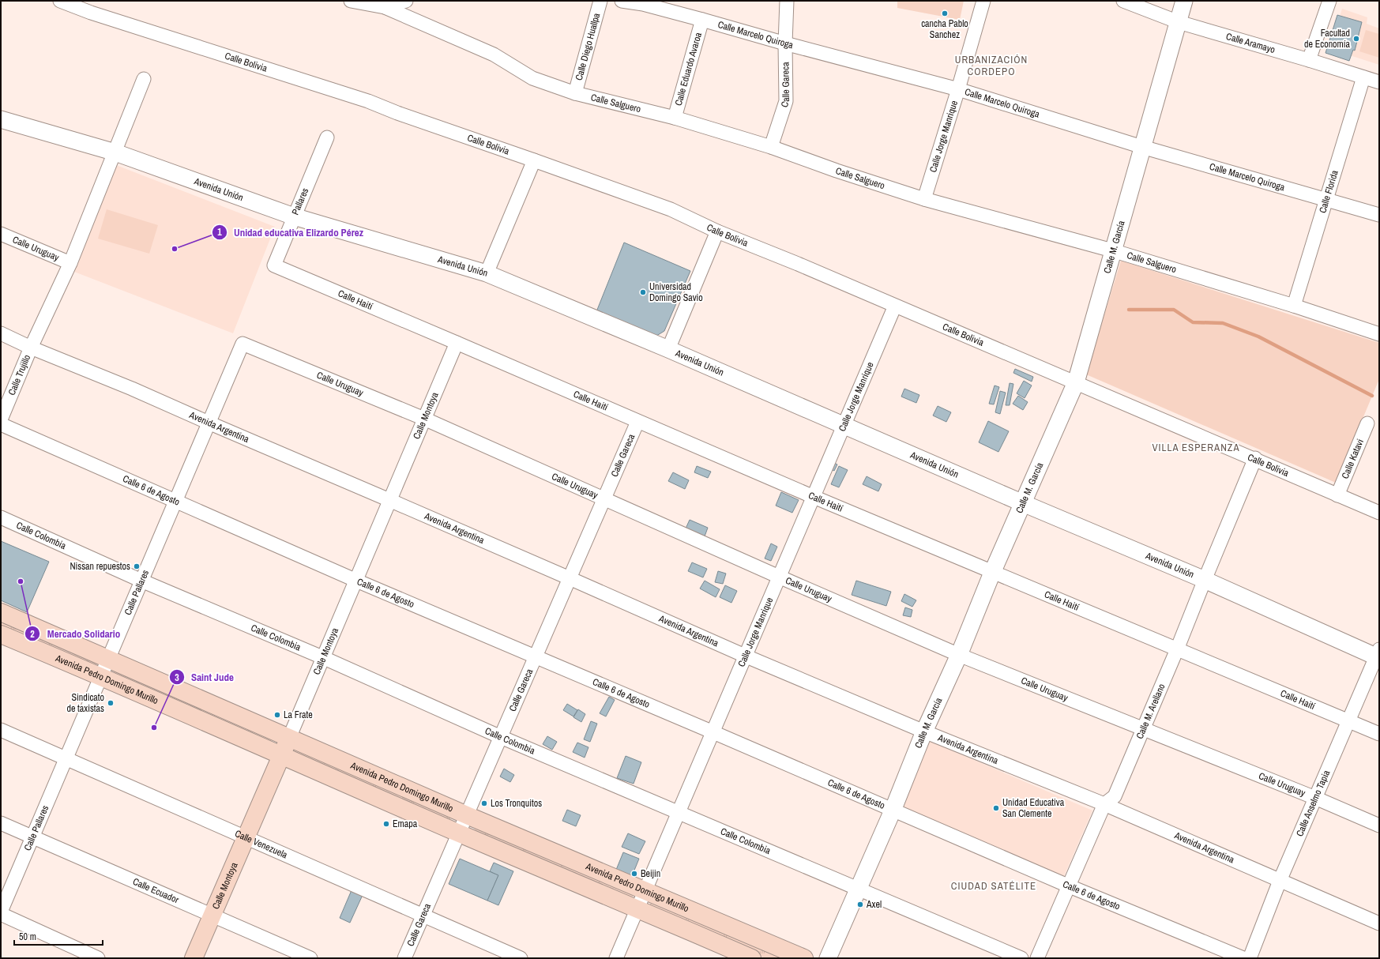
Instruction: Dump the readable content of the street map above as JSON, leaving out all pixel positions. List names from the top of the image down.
{
  "streets": {
    "main road": ["Calle Montoya", "Avenida Pedro Domingo Murillo"],
    "street": [
      "Calle Marcelo Quiroga",
      "Calle Aramayo",
      "Calle Diego Huallpa",
      "Calle Bolivia",
      "Calle Eduardo Avaroa",
      "Calle Gareca",
      "Calle Salguero",
      "Calle Jorge Manrique",
      "Avenida Unión",
      "Calle Florida",
      "Pallares",
      "Calle M. García",
      "Calle Uruguay",
      "Calle Haití",
      "Calle Trujillo",
      "Avenida Argentina",
      "Calle Katavi",
      "Calle 6 de Agosto",
      "Calle Colombia",
      "Calle Pallares",
      "Calle M. Arellano",
      "Calle Anselmo Tapia",
      "Calle Venezuela",
      "Calle Ecuador"
    ]
  },
  "crossings": [
    ["Calle Marcelo Quiroga", "Calle Eduardo Avaroa"],
    ["Calle Marcelo Quiroga", "Calle Gareca"],
    ["Calle Marcelo Quiroga", "Calle Jorge Manrique"],
    ["Calle Marcelo Quiroga", "Calle Florida"],
    ["Calle Marcelo Quiroga", "Calle M. García"],
    ["Calle Aramayo", "Calle Florida"],
    ["Calle Aramayo", "Calle M. García"],
    ["Calle Diego Huallpa", "Calle Salguero"],
    ["Calle Bolivia", "Calle Jorge Manrique"],
    ["Calle Bolivia", "Calle M. García"],
    ["Calle Bolivia", "Calle Katavi"],
    ["Calle Bolivia", "Calle M. Arellano"],
    ["Calle Eduardo Avaroa", "Calle Salguero"],
    ["Calle Gareca", "Calle Salguero"],
    ["Calle Gareca", "Calle Uruguay"],
    ["Calle Gareca", "Calle Haití"],
    ["Calle Gareca", "Avenida Argentina"],
    ["Calle Gareca", "Calle 6 de Agosto"],
    ["Calle Gareca", "Calle Colombia"],
    ["Calle Gareca", "Avenida Pedro Domingo Murillo"],
    ["Calle Gareca", "Calle Venezuela"],
    ["Calle Salguero", "Calle Jorge Manrique"],
    ["Calle Salguero", "Calle Florida"],
    ["Calle Salguero", "Calle M. García"],
    ["Calle Jorge Manrique", "Avenida Unión"],
    ["Calle Jorge Manrique", "Calle Uruguay"],
    ["Calle Jorge Manrique", "Calle Haití"],
    ["Calle Jorge Manrique", "Avenida Argentina"],
    ["Calle Jorge Manrique", "Calle 6 de Agosto"],
    ["Calle Jorge Manrique", "Calle Colombia"],
    ["Calle Jorge Manrique", "Avenida Pedro Domingo Murillo"],
    ["Avenida Unión", "Pallares"],
    ["Avenida Unión", "Calle M. García"],
    ["Avenida Unión", "Calle Trujillo"],
    ["Avenida Unión", "Calle M. Arellano"],
    ["Avenida Unión", "Calle Anselmo Tapia"],
    ["Pallares", "Calle Haití"],
    ["Calle M. García", "Calle Uruguay"],
    ["Calle M. García", "Calle Haití"],
    ["Calle M. García", "Avenida Argentina"],
    ["Calle M. García", "Calle 6 de Agosto"],
    ["Calle M. García", "Calle Colombia"],
    ["Calle Uruguay", "Calle Trujillo"],
    ["Calle Uruguay", "Calle Montoya"],
    ["Calle Uruguay", "Calle Pallares"],
    ["Calle Uruguay", "Calle M. Arellano"],
    ["Calle Uruguay", "Calle Anselmo Tapia"],
    ["Calle Haití", "Calle Montoya"],
    ["Calle Haití", "Calle M. Arellano"],
    ["Calle Haití", "Calle Anselmo Tapia"],
    ["Calle Trujillo", "Avenida Argentina"],
    ["Calle Montoya", "Avenida Argentina"],
    ["Calle Montoya", "Calle 6 de Agosto"],
    ["Calle Montoya", "Calle Colombia"],
    ["Calle Montoya", "Avenida Pedro Domingo Murillo"],
    ["Calle Montoya", "Calle Venezuela"],
    ["Calle Montoya", "Calle Ecuador"],
    ["Avenida Argentina", "Calle Pallares"],
    ["Avenida Argentina", "Calle M. Arellano"],
    ["Avenida Argentina", "Calle Anselmo Tapia"],
    ["Calle 6 de Agosto", "Calle Pallares"],
    ["Calle 6 de Agosto", "Calle M. Arellano"],
    ["Calle Colombia", "Calle Pallares"],
    ["Calle Pallares", "Avenida Pedro Domingo Murillo"],
    ["Calle Pallares", "Calle Venezuela"],
    ["Calle Pallares", "Calle Ecuador"]
  ],
  "districts": ["URBANIZACIÓN CORDEPO", "VILLA ESPERANZA", "CIUDAD SATÉLITE"],
  "places": [
    "cancha Pablo Sanchez",
    "Facultad de Economía",
    "Unidad educativa Elizardo Pérez",
    "Universidad Domingo Savio",
    "Nissan repuestos",
    "Mercado Solidario",
    "Sindicato de taxistas",
    "La Frate",
    "Saint Jude",
    "Los Tronquitos",
    "Unidad Educativa San Clemente",
    "Emapa",
    "Beijin",
    "Axel"
  ],
  "scale_bar": "50 m"
}
